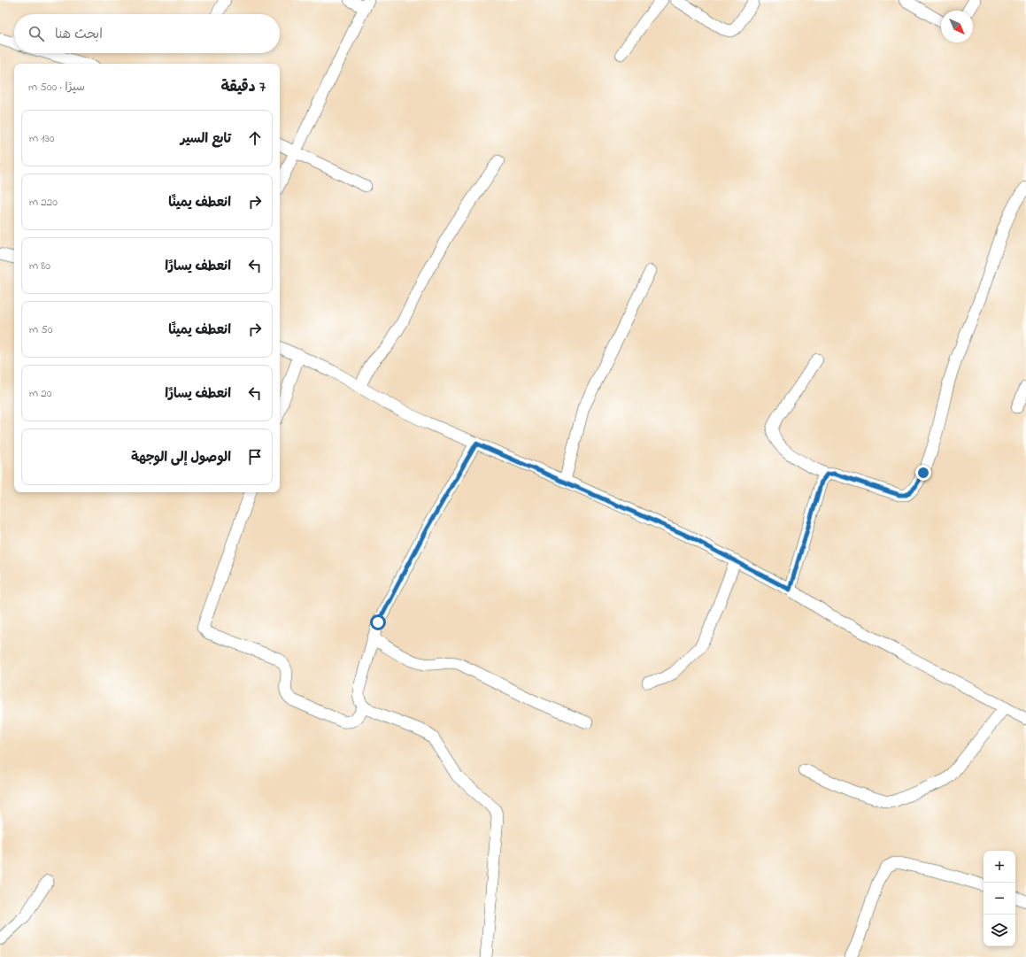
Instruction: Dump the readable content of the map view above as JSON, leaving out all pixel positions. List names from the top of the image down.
{
  "north": "bottom right",
  "page": {
    "search": "ابحث هنا",
    "heading": ["7 دقيقة", "سيرًا · 500 m"],
    "list": [
      ["تابع السير", "130 m"],
      ["انعطف يمينًا", "220 m"],
      ["انعطف يسارًا", "80 m"],
      ["انعطف يمينًا", "50 m"],
      ["انعطف يسارًا", "20 m"],
      "الوصول إلى الوجهة"
    ],
    "map_buttons": ["+", "−"]
  }
}
